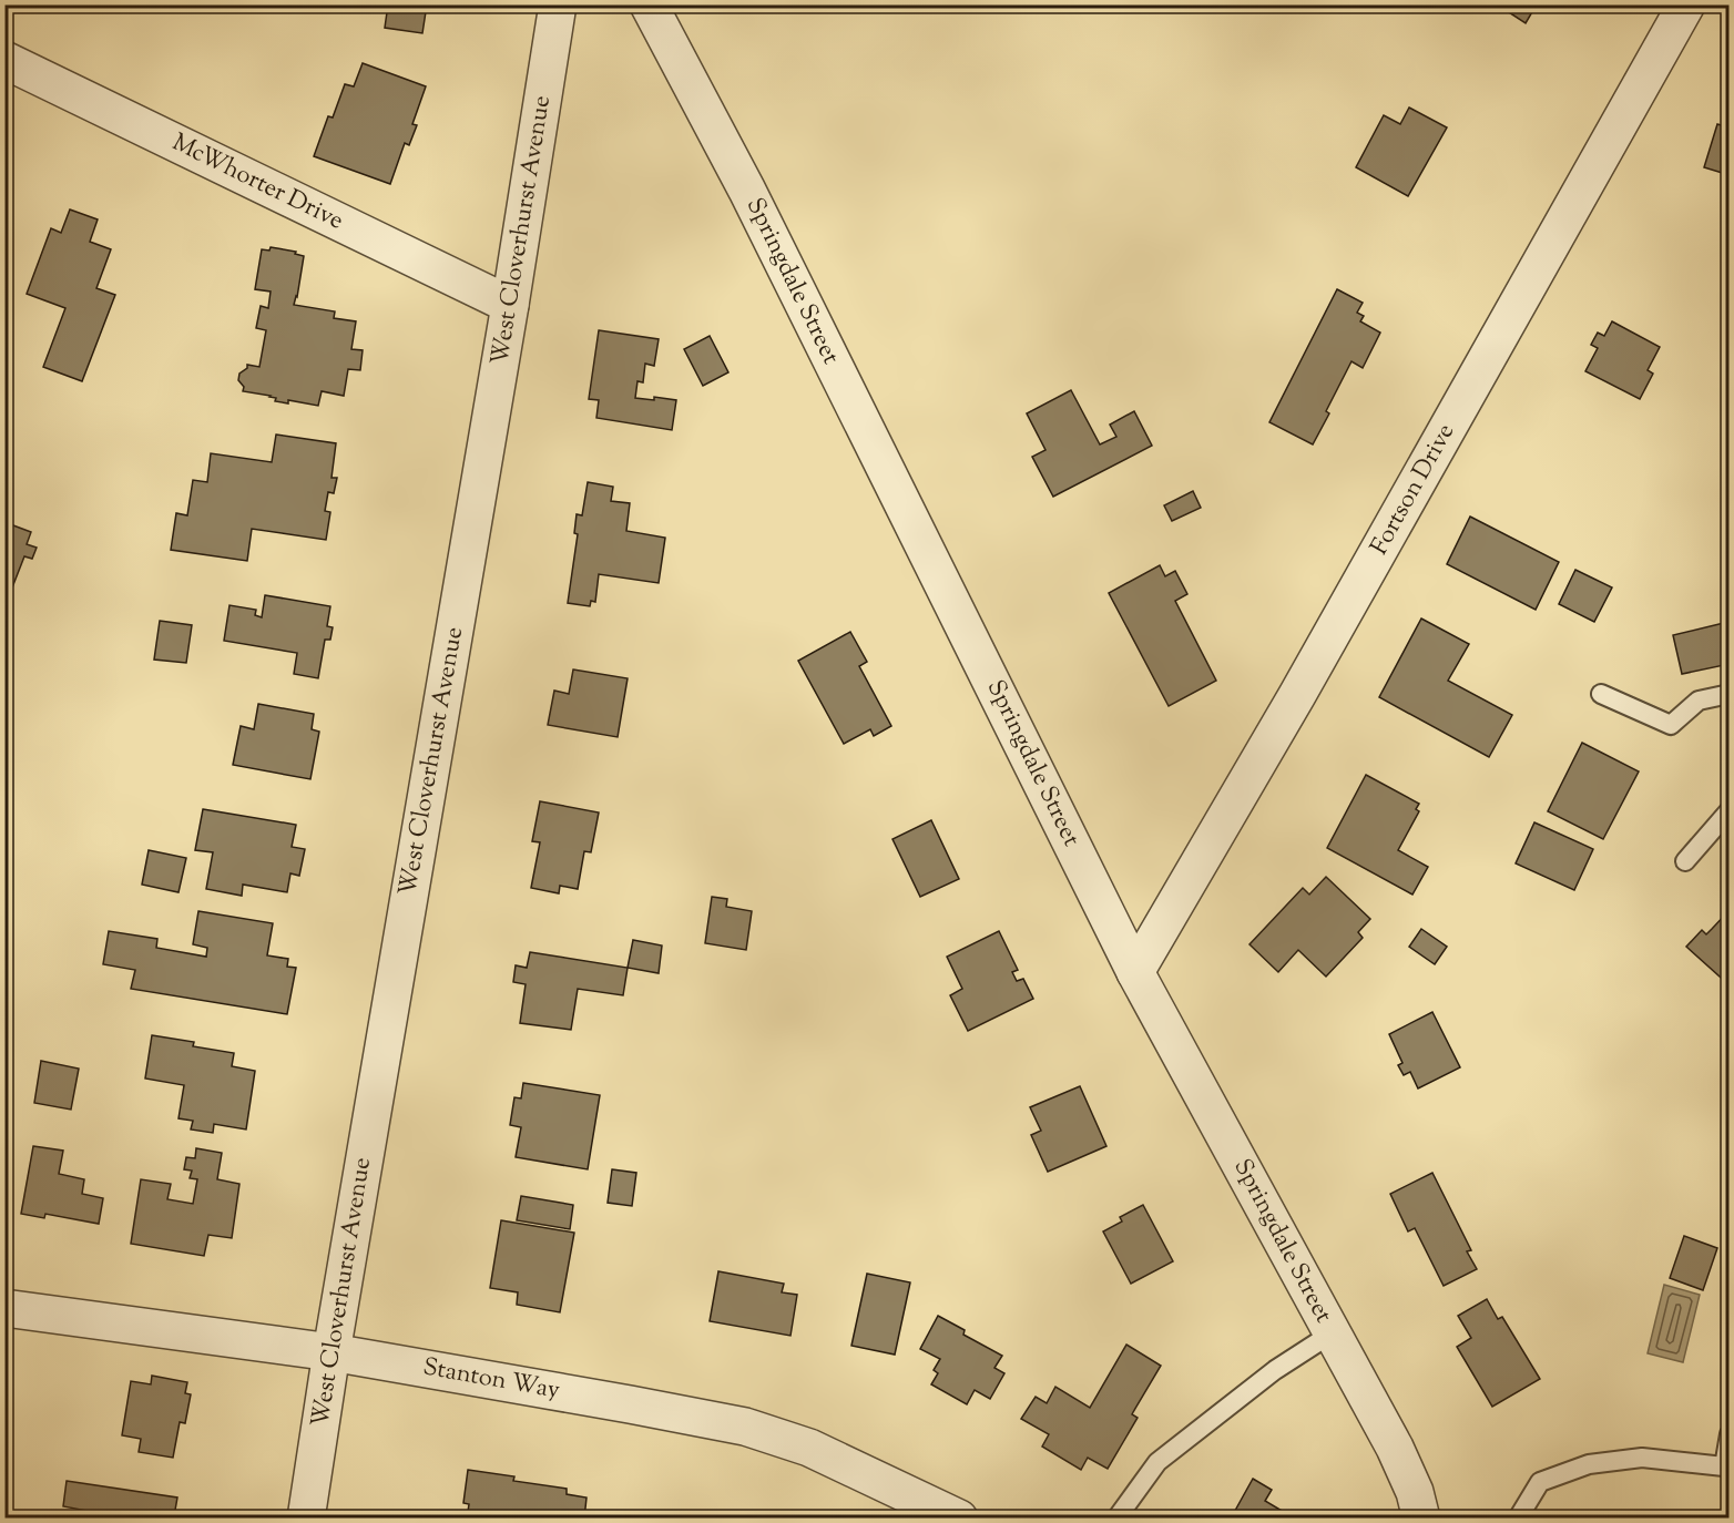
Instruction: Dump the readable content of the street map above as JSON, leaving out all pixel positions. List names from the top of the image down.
{
  "streets": {
    "street": [
      "McWhorter Drive",
      "West Cloverhurst Avenue",
      "Springdale Street",
      "Fortson Drive",
      "Stanton Way"
    ]
  },
  "crossings": [
    ["McWhorter Drive", "West Cloverhurst Avenue"],
    ["West Cloverhurst Avenue", "Stanton Way"],
    ["Springdale Street", "Fortson Drive"]
  ]
}
